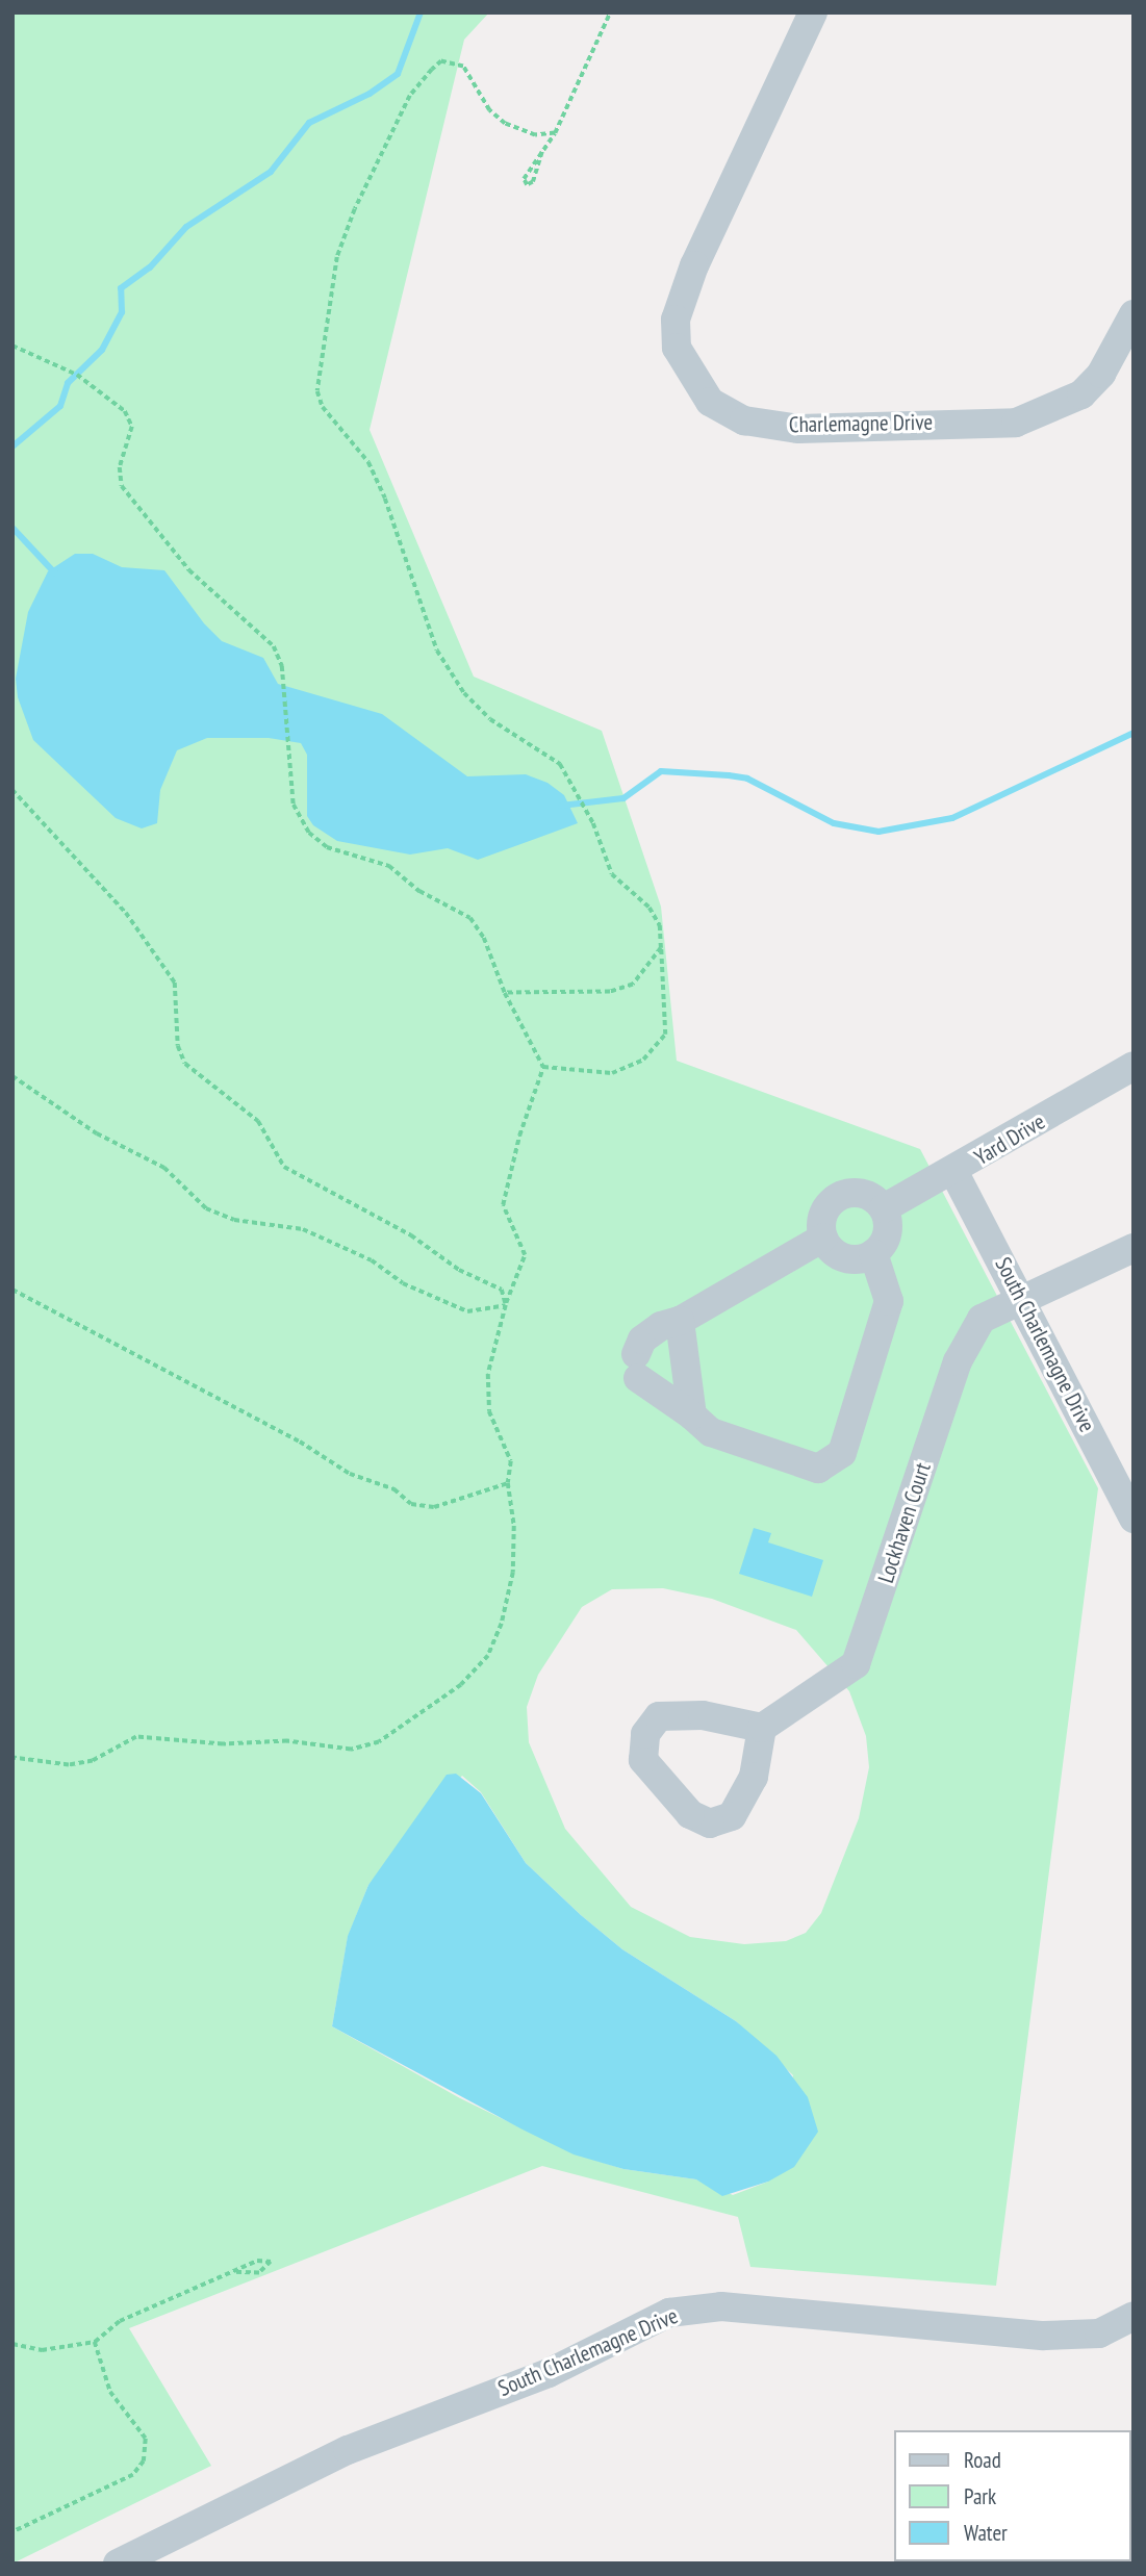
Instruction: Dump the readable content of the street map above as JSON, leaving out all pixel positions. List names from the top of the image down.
{
  "streets": {
    "street": [
      "Charlemagne Drive",
      "Yard Drive",
      "South Charlemagne Drive",
      "Lockhaven Court"
    ]
  },
  "crossings": [
    ["Yard Drive", "South Charlemagne Drive"],
    ["South Charlemagne Drive", "Lockhaven Court"]
  ],
  "legend": ["Road", "Park", "Water"]
}
